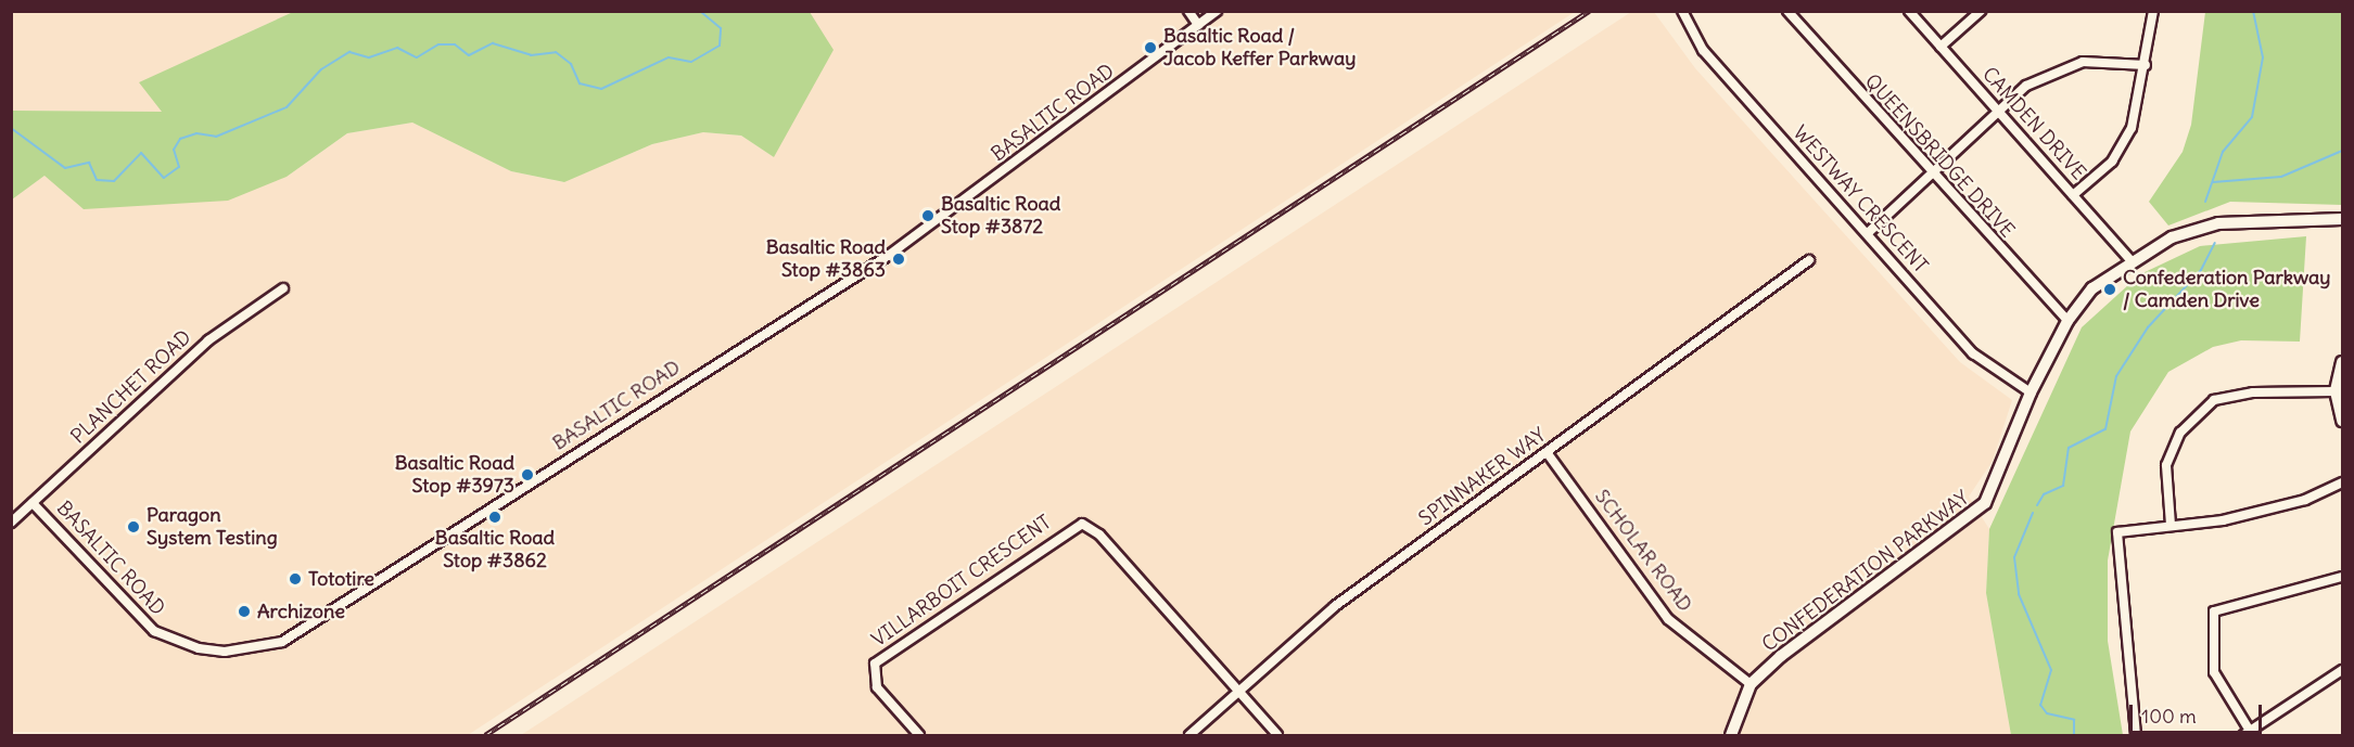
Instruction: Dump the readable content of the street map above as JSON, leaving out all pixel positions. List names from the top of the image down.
{
  "streets": {
    "street": [
      "BASALTIC ROAD",
      "CAMDEN DRIVE",
      "QUEENSBRIDGE DRIVE",
      "WESTWAY CRESCENT",
      "PLANCHET ROAD",
      "SPINNAKER WAY",
      "SCHOLAR ROAD",
      "CONFEDERATION PARKWAY",
      "VILLARBOIT CRESCENT"
    ]
  },
  "crossings": [
    ["BASALTIC ROAD", "PLANCHET ROAD"],
    ["CAMDEN DRIVE", "CONFEDERATION PARKWAY"],
    ["QUEENSBRIDGE DRIVE", "CONFEDERATION PARKWAY"],
    ["WESTWAY CRESCENT", "CONFEDERATION PARKWAY"],
    ["SPINNAKER WAY", "SCHOLAR ROAD"],
    ["SPINNAKER WAY", "VILLARBOIT CRESCENT"],
    ["SCHOLAR ROAD", "CONFEDERATION PARKWAY"]
  ],
  "places": [
    "Basaltic Road / Jacob Keffer Parkway",
    "Basaltic Road Stop #3872",
    "Basaltic Road Stop #3863",
    "Confederation Parkway / Camden Drive",
    "Basaltic Road Stop #3973",
    "Basaltic Road Stop #3862",
    "Paragon System Testing",
    "Tototire",
    "Archizone"
  ],
  "scale_bar": "100 m"
}
